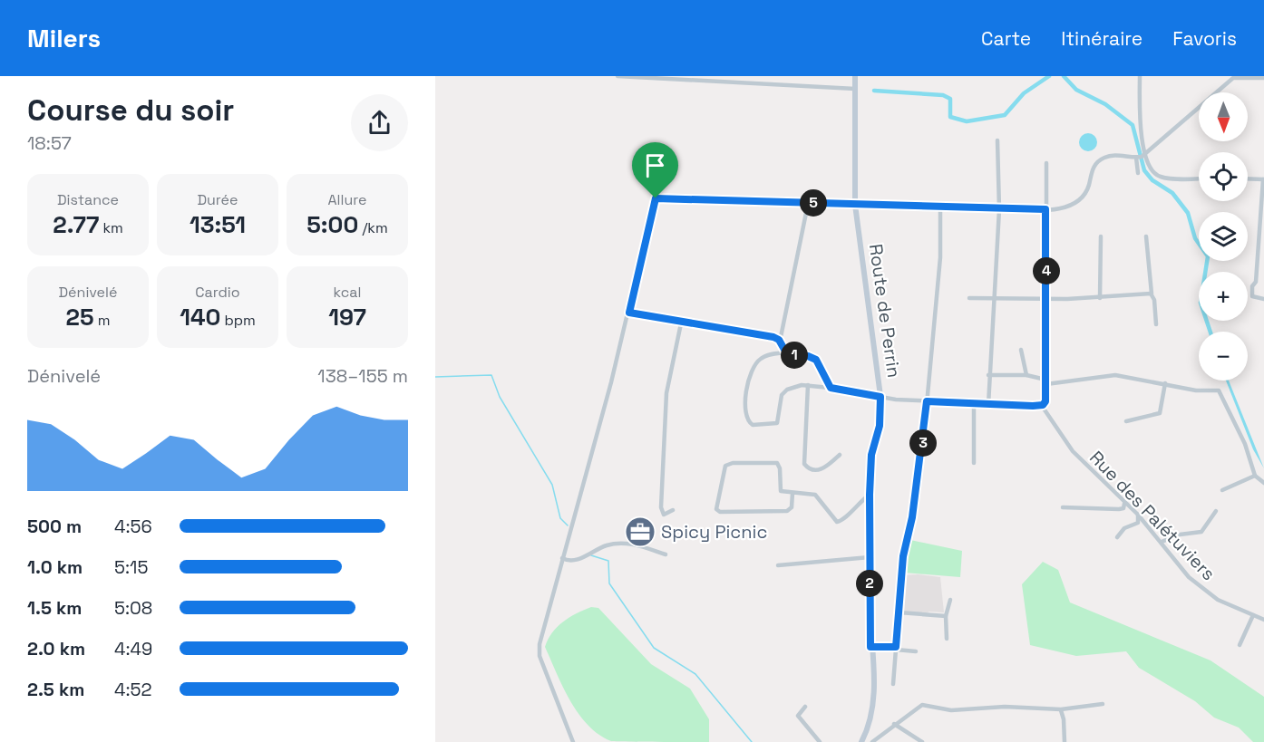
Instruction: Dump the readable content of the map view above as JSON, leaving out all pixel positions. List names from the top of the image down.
{
  "streets": {
    "main road": ["Route de Perrin"],
    "street": ["Rue des Palétuviers"]
  },
  "places": {
    "office": ["Spicy Picnic"]
  },
  "north": "bottom",
  "page": {
    "header": "Milers",
    "nav": ["Carte", "Itinéraire", "Favoris"],
    "heading": ["Course du soir", "18:57"],
    "map_buttons": ["+", "−"],
    "stats": [
      ["Distance", "2.77 km"],
      ["Durée", "13:51"],
      ["Allure", "5:00 /km"],
      ["Dénivelé", "25 m"],
      ["Cardio", "140 bpm"],
      ["kcal", "197"]
    ],
    "pins": [
      "5",
      "4",
      "1",
      "3",
      "2"
    ],
    "chart": ["Dénivelé", "138–155 m"],
    "list": [
      {
        "name": "500 m",
        "note": "4:56"
      },
      {
        "name": "1.0 km",
        "note": "5:15"
      },
      {
        "name": "1.5 km",
        "note": "5:08"
      },
      {
        "name": "2.0 km",
        "note": "4:49"
      },
      {
        "name": "2.5 km",
        "note": "4:52"
      }
    ]
  }
}
